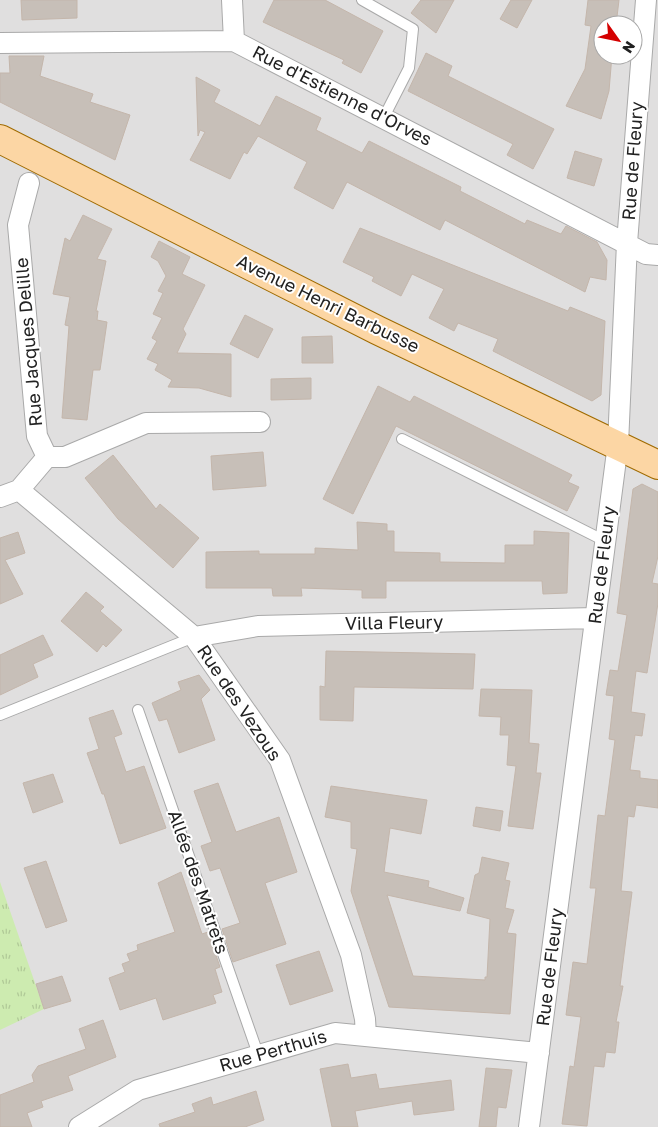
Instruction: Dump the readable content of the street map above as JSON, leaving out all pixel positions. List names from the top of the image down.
{
  "streets": {
    "main road": ["Avenue Henri Barbusse"],
    "street": [
      "Rue d'Estienne d'Orves",
      "Rue de Fleury",
      "Rue Jacques Delille",
      "Villa Fleury",
      "Rue des Vezous",
      "Rue Perthuis"
    ],
    "lane": ["Allée des Matrets"]
  },
  "crossings": [
    ["Rue d'Estienne d'Orves", "Rue de Fleury"],
    ["Rue de Fleury", "Avenue Henri Barbusse"],
    ["Rue de Fleury", "Villa Fleury"],
    ["Rue de Fleury", "Rue Perthuis"],
    ["Villa Fleury", "Rue des Vezous"],
    ["Rue des Vezous", "Rue Perthuis"],
    ["Allée des Matrets", "Rue Perthuis"]
  ],
  "north": "bottom right"
}
